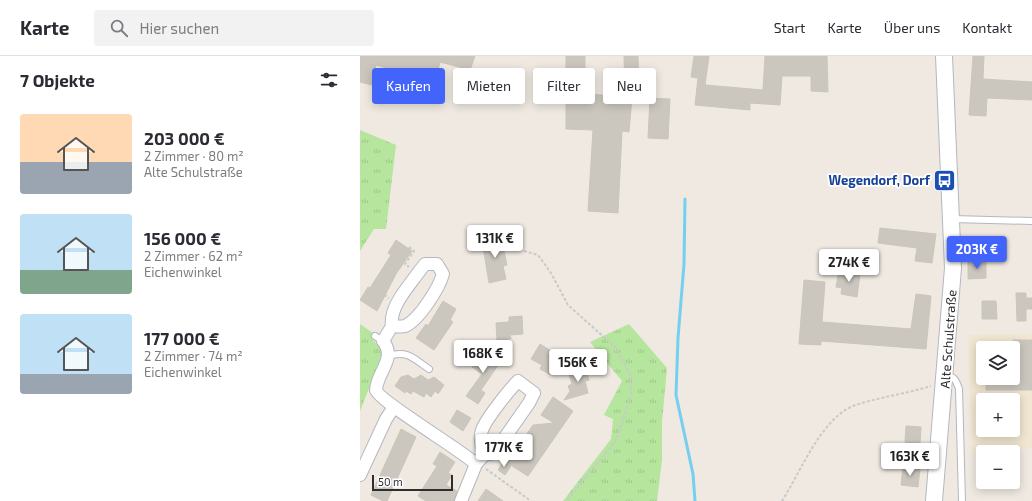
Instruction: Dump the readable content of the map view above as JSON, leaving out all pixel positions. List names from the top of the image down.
{
  "streets": {
    "street": ["Alte Schulstraße"]
  },
  "places": {
    "bus stop": ["Wegendorf, Dorf"]
  },
  "scale_bar": "50 m",
  "page": {
    "header": "Karte",
    "search": "Hier suchen",
    "nav": [
      "Start",
      "Karte",
      "Über uns",
      "Kontakt"
    ],
    "heading": "7 Objekte",
    "chip": [
      "Kaufen",
      "Mieten",
      "Filter",
      "Neu"
    ],
    "list": [
      {
        "name": "203 000 €",
        "note": "2 Zimmer · 80 m² · Alte Schulstraße"
      },
      {
        "name": "156 000 €",
        "note": "2 Zimmer · 62 m² · Eichenwinkel"
      },
      {
        "name": "177 000 €",
        "note": "2 Zimmer · 74 m² · Eichenwinkel"
      }
    ],
    "price": [
      "131K €",
      "203K €",
      "274K €",
      "168K €",
      "156K €",
      "177K €",
      "163K €"
    ],
    "map_buttons": ["+", "−"],
    "scale": "50 m"
  }
}
